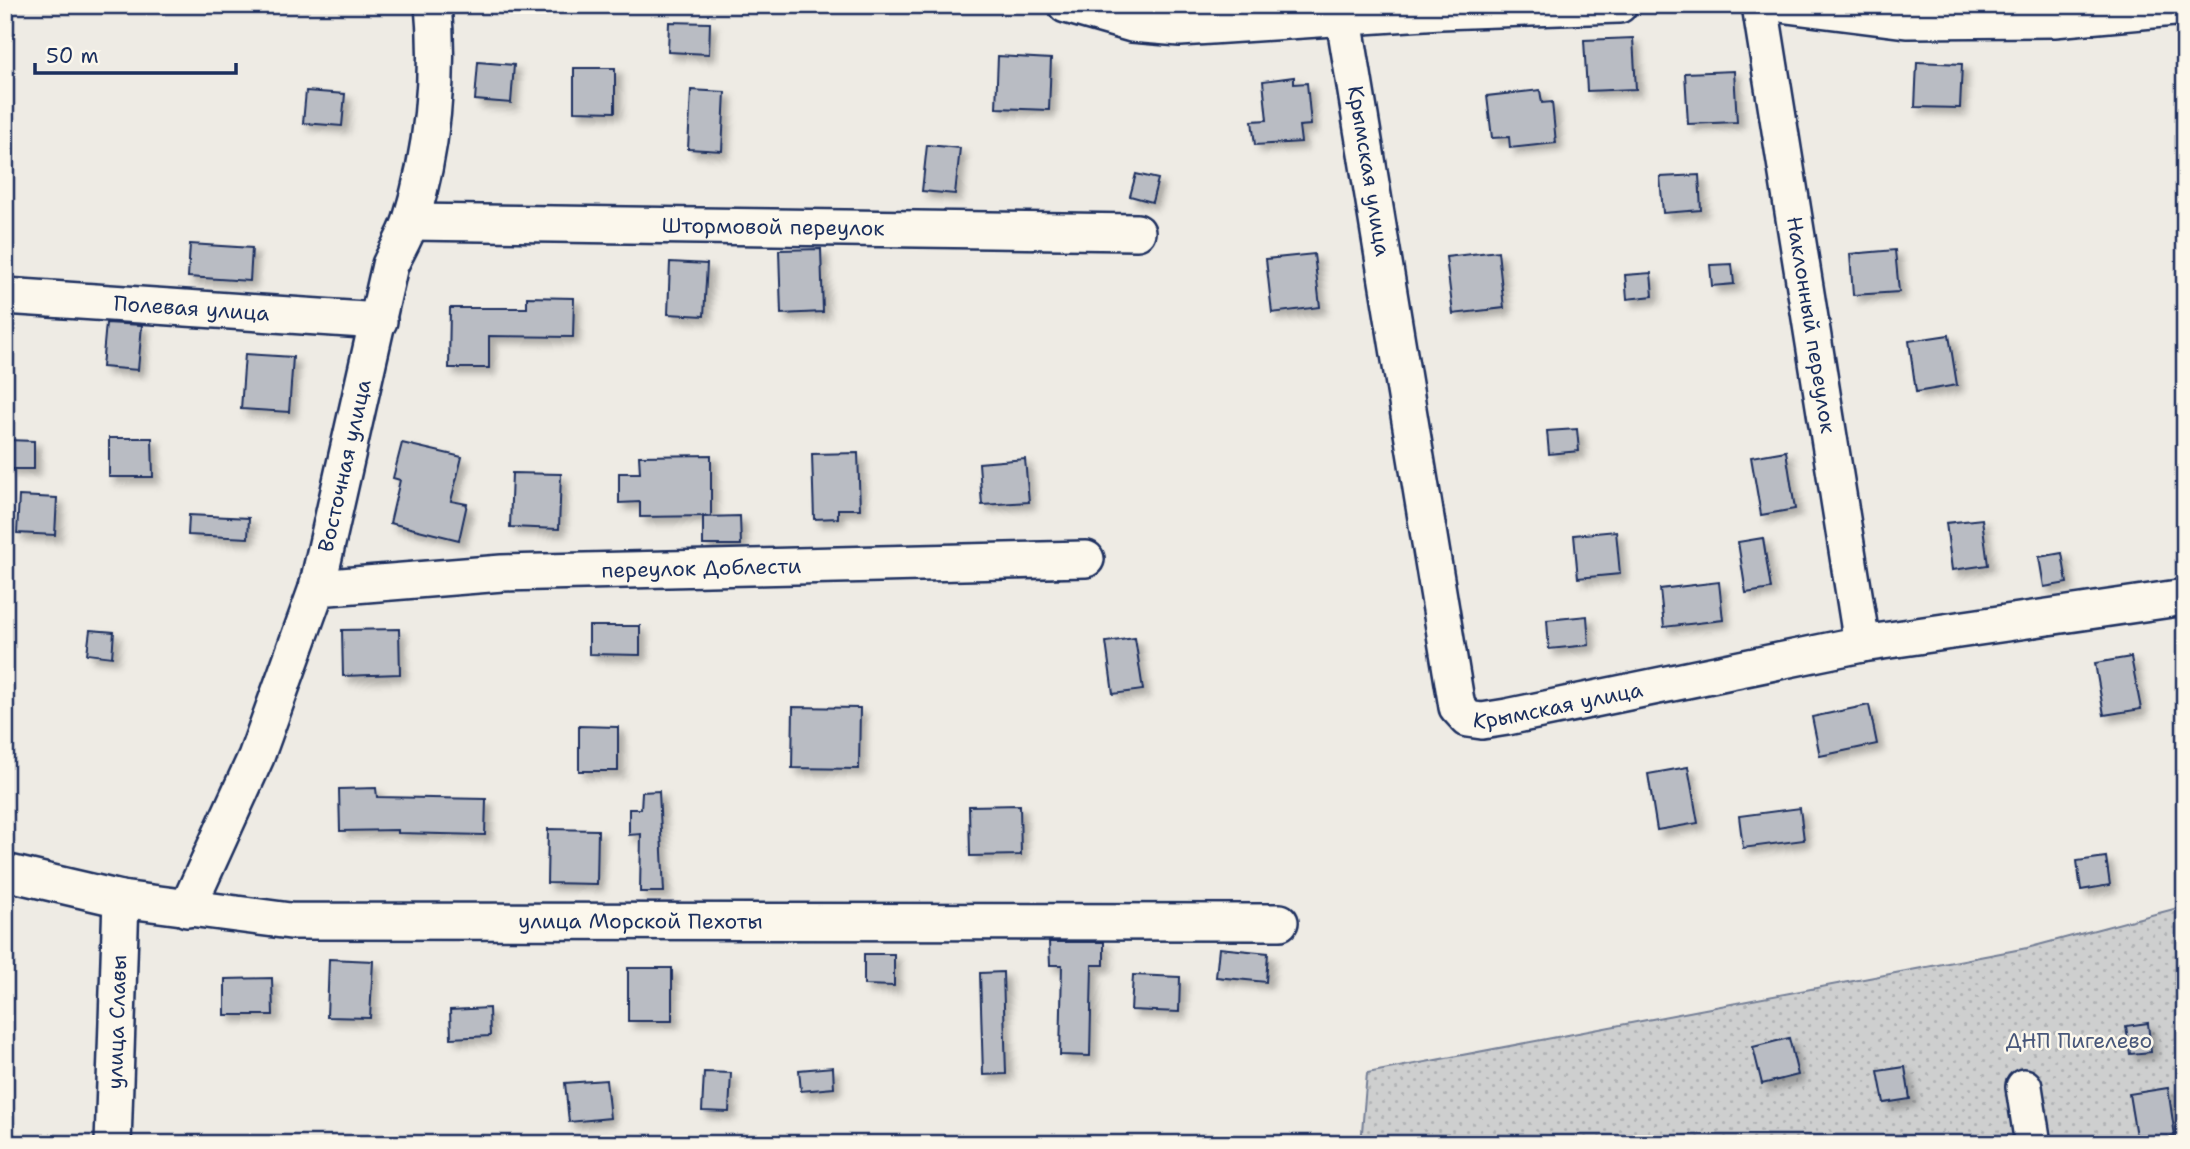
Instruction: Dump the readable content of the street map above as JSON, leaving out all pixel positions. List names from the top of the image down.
{
  "streets": {
    "street": [
      "Крымская улица",
      "Штормовой переулок",
      "Полевая улица",
      "Наклонный переулок",
      "Восточная улица",
      "переулок Доблести",
      "улица Морской Пехоты",
      "улица Славы"
    ]
  },
  "crossings": [
    ["Крымская улица", "Наклонный переулок"],
    ["Штормовой переулок", "Восточная улица"],
    ["Полевая улица", "Восточная улица"],
    ["Восточная улица", "переулок Доблести"],
    ["Восточная улица", "улица Морской Пехоты"],
    ["улица Морской Пехоты", "улица Славы"]
  ],
  "parks": ["ДНП Пигелево"],
  "scale_bar": "50 m"
}
